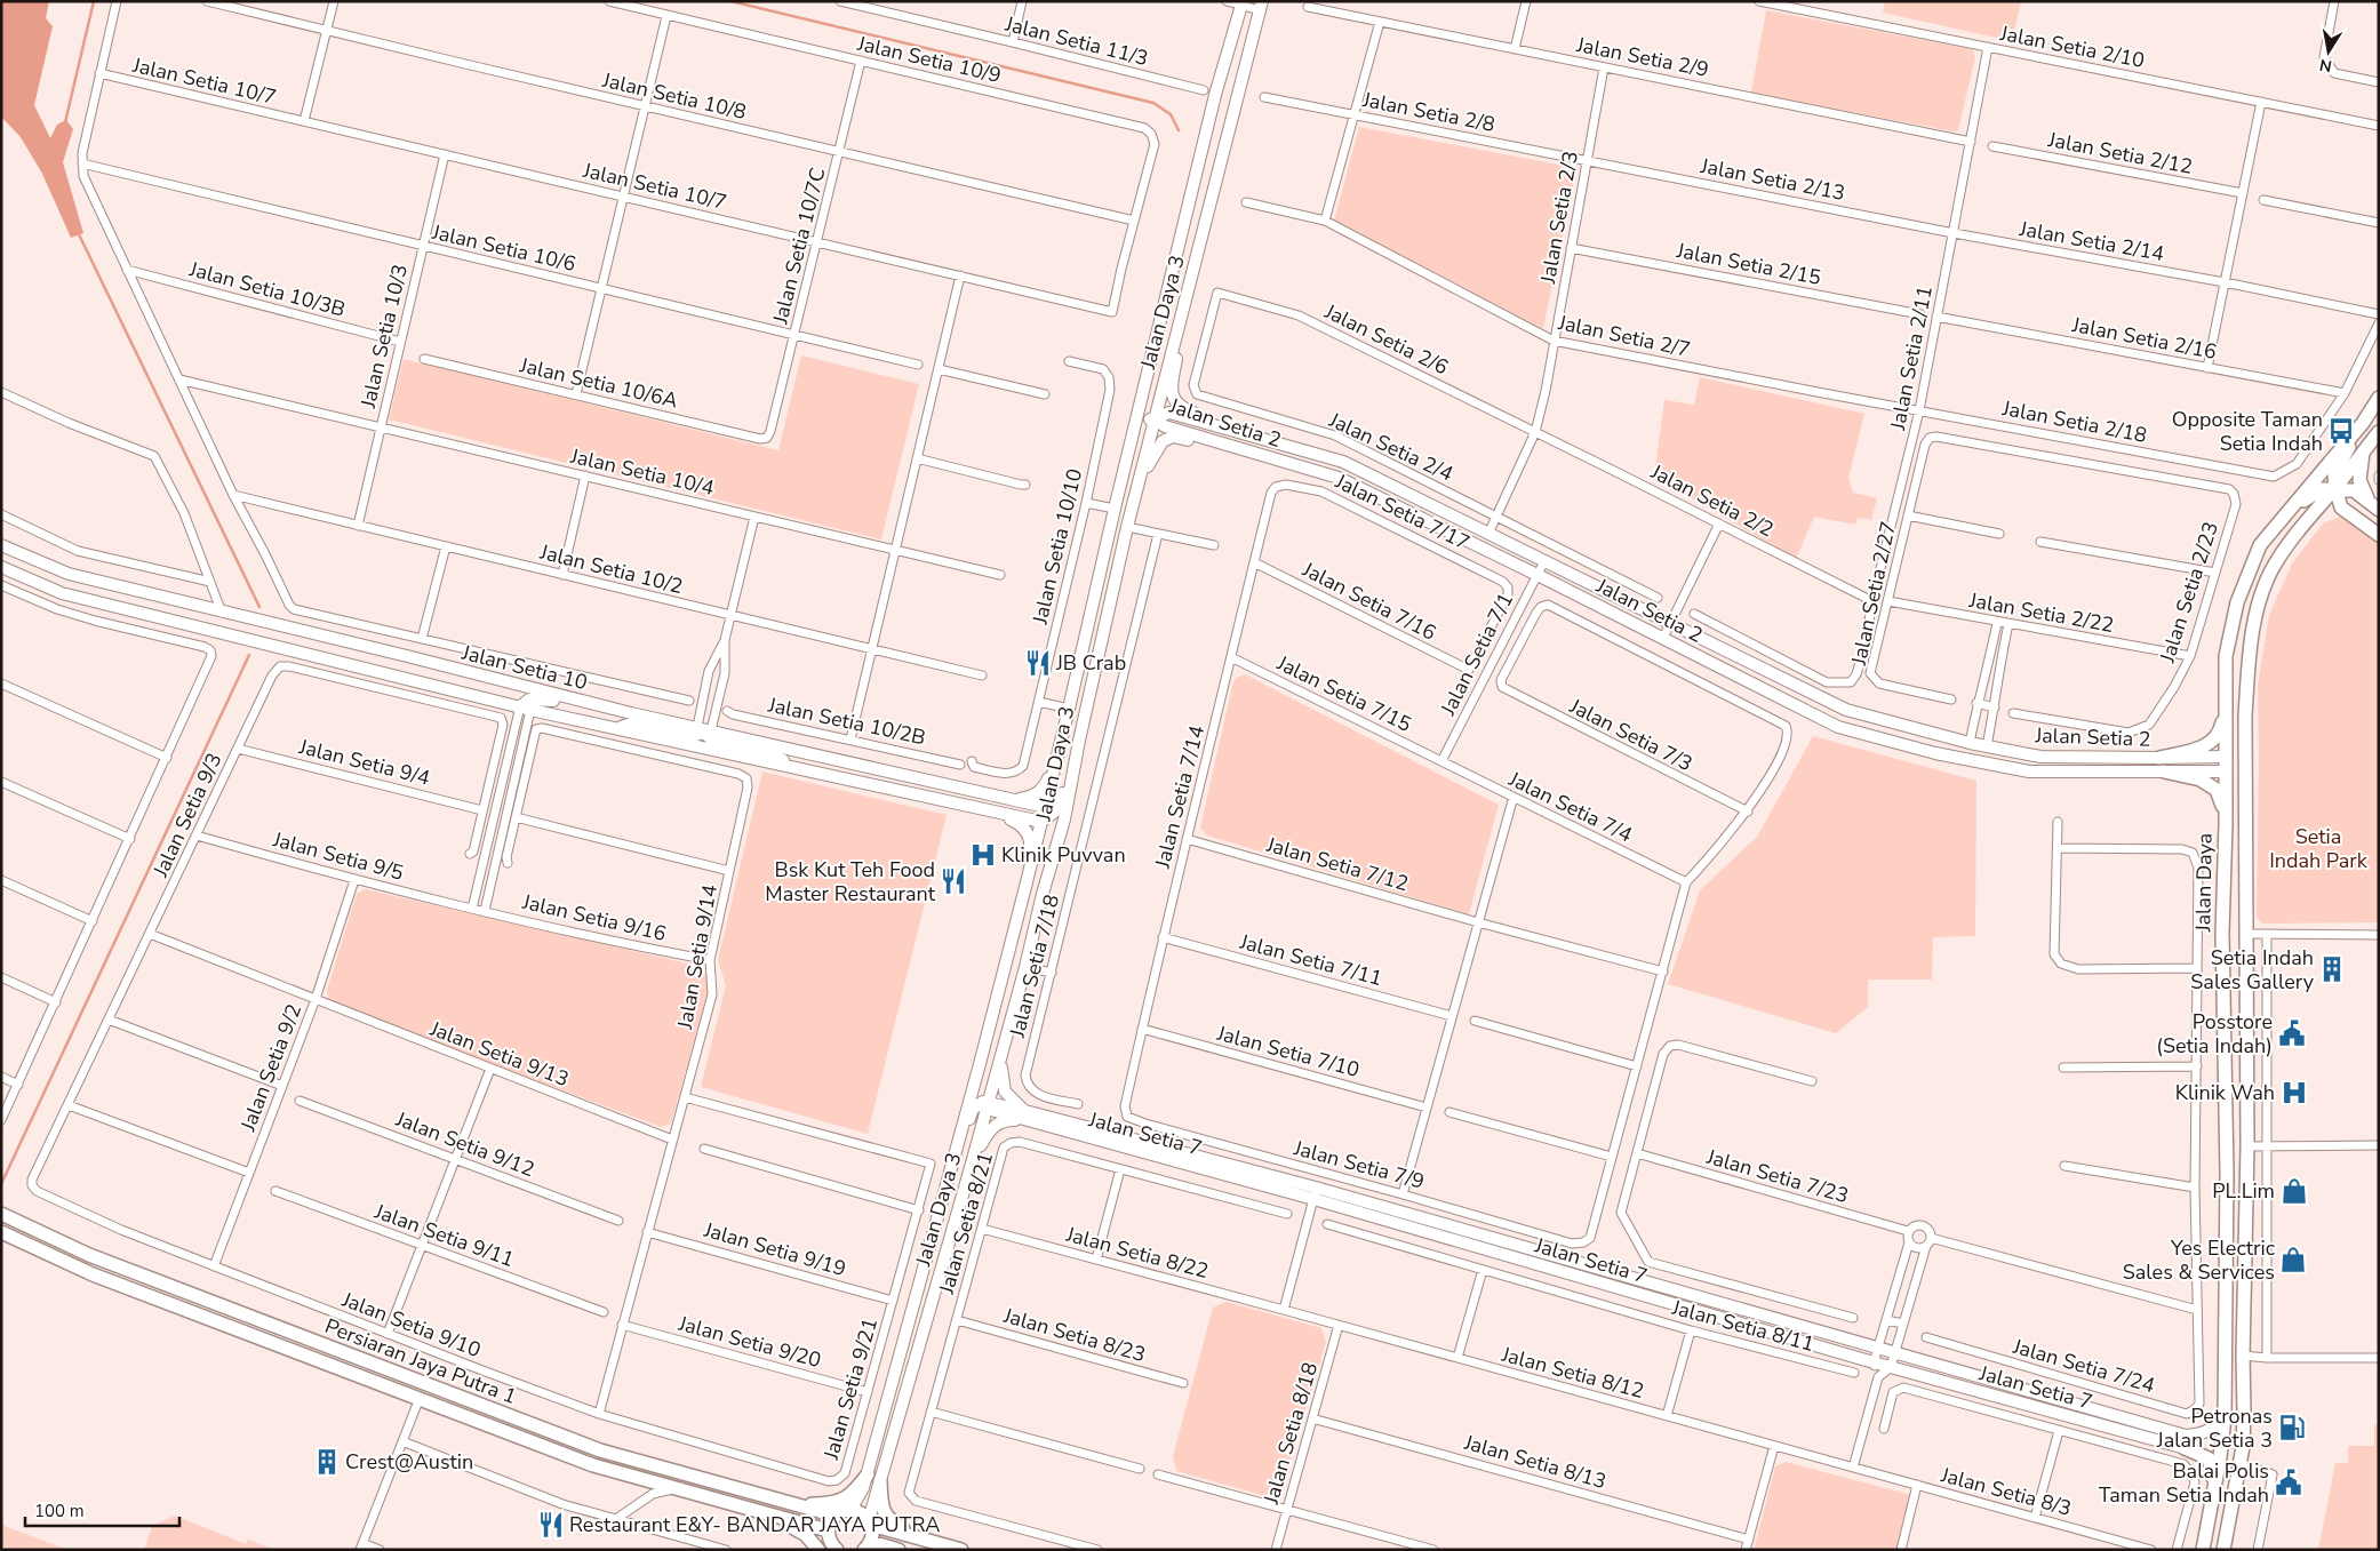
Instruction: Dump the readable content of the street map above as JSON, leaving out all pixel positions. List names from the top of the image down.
{
  "streets": {
    "main road": ["Jalan Daya", "Persiaran Jaya Putra 1"],
    "street": [
      "Jalan Setia 11/3",
      "Jalan Setia 2/10",
      "Jalan Setia 2/9",
      "Jalan Setia 10/9",
      "Jalan Setia 10/7",
      "Jalan Setia 10/8",
      "Jalan Setia 2/8",
      "Jalan Setia 2/12",
      "Jalan Setia 2/13",
      "Jalan Setia 2/3",
      "Jalan Setia 2/14",
      "Jalan Setia 10/7C",
      "Jalan Setia 10/6",
      "Jalan Setia 2/15",
      "Jalan Setia 10/3B",
      "Jalan Daya 3",
      "Jalan Setia 10/3",
      "Jalan Setia 2/7",
      "Jalan Setia 2/16",
      "Jalan Setia 2/6",
      "Jalan Setia 2/11",
      "Jalan Setia 10/6A",
      "Jalan Setia 2/18",
      "Jalan Setia 2",
      "Jalan Setia 2/4",
      "Jalan Setia 10/4",
      "Jalan Setia 2/2",
      "Jalan Setia 7/17",
      "Jalan Setia 10/10",
      "Jalan Setia 10/2",
      "Jalan Setia 2/23",
      "Jalan Setia 2/27",
      "Jalan Setia 7/16",
      "Jalan Setia 2/22",
      "Jalan Setia 7/1",
      "Jalan Setia 10",
      "Jalan Setia 7/15",
      "Jalan Setia 10/2B",
      "Jalan Setia 7/3",
      "Jalan Setia 9/4",
      "Jalan Setia 7/14",
      "Jalan Setia 7/4",
      "Jalan Setia 9/3",
      "Jalan Setia 9/5",
      "Jalan Setia 7/12",
      "Jalan Setia 9/16",
      "Jalan Setia 9/14",
      "Jalan Setia 7/11",
      "Jalan Setia 7/18",
      "Jalan Setia 7/10",
      "Jalan Setia 9/13",
      "Jalan Setia 9/2",
      "Jalan Setia 7",
      "Jalan Setia 9/12",
      "Jalan Setia 7/9",
      "Jalan Setia 7/23",
      "Jalan Setia 8/21",
      "Jalan Setia 9/11",
      "Jalan Setia 9/19",
      "Jalan Setia 8/22",
      "Jalan Setia 9/10",
      "Jalan Setia 8/11",
      "Jalan Setia 8/23",
      "Jalan Setia 9/20",
      "Jalan Setia 7/24",
      "Jalan Setia 8/12",
      "Jalan Setia 9/21",
      "Jalan Setia 8/18",
      "Jalan Setia 8/13",
      "Jalan Setia 8/3"
    ]
  },
  "crossings": [
    ["Jalan Setia 2/10", "Jalan Setia 2/11"],
    ["Jalan Setia 2/9", "Jalan Setia 2/3"],
    ["Jalan Setia 2/9", "Jalan Setia 2/11"],
    ["Jalan Setia 10/9", "Jalan Setia 10/7"],
    ["Jalan Setia 10/9", "Jalan Setia 10/8"],
    ["Jalan Setia 10/9", "Jalan Setia 10/7C"],
    ["Jalan Setia 10/7", "Jalan Setia 10/8"],
    ["Jalan Setia 10/7", "Jalan Setia 10/7C"],
    ["Jalan Setia 10/7", "Jalan Setia 10/3"],
    ["Jalan Setia 10/8", "Jalan Setia 10/7C"],
    ["Jalan Setia 2/8", "Jalan Setia 2/13"],
    ["Jalan Setia 2/8", "Jalan Setia 2/3"],
    ["Jalan Setia 2/13", "Jalan Setia 2/3"],
    ["Jalan Setia 2/13", "Jalan Setia 2/14"],
    ["Jalan Setia 2/13", "Jalan Setia 2/11"],
    ["Jalan Setia 2/3", "Jalan Setia 2/15"],
    ["Jalan Setia 2/3", "Jalan Setia 2/7"],
    ["Jalan Setia 2/3", "Jalan Setia 2/6"],
    ["Jalan Setia 2/3", "Jalan Setia 2"],
    ["Jalan Setia 2/3", "Jalan Setia 2/4"],
    ["Jalan Setia 2/3", "Jalan Setia 2/2"],
    ["Jalan Setia 2/14", "Jalan Setia 2/11"],
    ["Jalan Setia 10/7C", "Jalan Setia 10/6"],
    ["Jalan Setia 10/7C", "Jalan Setia 10/6A"],
    ["Jalan Setia 10/6", "Jalan Setia 10/3"],
    ["Jalan Setia 10/3B", "Jalan Setia 10/3"],
    ["Jalan Daya 3", "Jalan Setia 2"],
    ["Jalan Daya 3", "Jalan Setia 10"],
    ["Jalan Daya 3", "Jalan Setia 7"],
    ["Jalan Setia 10/3", "Jalan Setia 10/4"],
    ["Jalan Setia 10/3", "Jalan Setia 10/2"],
    ["Jalan Setia 2/7", "Jalan Setia 2/11"],
    ["Jalan Setia 2/7", "Jalan Setia 2/18"],
    ["Jalan Setia 2/16", "Jalan Setia 2/11"],
    ["Jalan Setia 2/16", "Jalan Setia 2/18"],
    ["Jalan Setia 2/6", "Jalan Setia 2/4"],
    ["Jalan Setia 2/6", "Jalan Setia 2/2"],
    ["Jalan Setia 2/11", "Jalan Setia 2/18"],
    ["Jalan Setia 2/11", "Jalan Setia 2/2"],
    ["Jalan Setia 2", "Jalan Setia 7/1"],
    ["Jalan Setia 2", "Jalan Daya"],
    ["Jalan Setia 7/17", "Jalan Setia 7/16"],
    ["Jalan Setia 7/17", "Jalan Setia 7/14"],
    ["Jalan Setia 2/23", "Jalan Setia 2/27"],
    ["Jalan Setia 2/23", "Jalan Setia 2/22"],
    ["Jalan Setia 2/27", "Jalan Setia 2/22"],
    ["Jalan Setia 7/16", "Jalan Setia 7/14"],
    ["Jalan Setia 7/1", "Jalan Setia 7/15"],
    ["Jalan Setia 7/1", "Jalan Setia 7/4"],
    ["Jalan Setia 7/15", "Jalan Setia 7/14"],
    ["Jalan Setia 7/15", "Jalan Setia 7/4"],
    ["Jalan Setia 9/4", "Jalan Setia 9/3"],
    ["Jalan Setia 7/14", "Jalan Setia 7/12"],
    ["Jalan Setia 7/14", "Jalan Setia 7/11"],
    ["Jalan Setia 7/14", "Jalan Setia 7/10"],
    ["Jalan Setia 7/14", "Jalan Setia 7/9"],
    ["Jalan Setia 9/3", "Jalan Setia 9/5"],
    ["Jalan Setia 9/3", "Jalan Setia 9/13"],
    ["Jalan Setia 9/3", "Jalan Setia 9/10"],
    ["Jalan Setia 9/5", "Jalan Setia 9/16"],
    ["Jalan Setia 9/5", "Jalan Setia 9/2"],
    ["Jalan Setia 9/16", "Jalan Setia 9/14"],
    ["Jalan Setia 9/14", "Jalan Setia 9/13"],
    ["Jalan Setia 9/14", "Jalan Setia 9/19"],
    ["Jalan Setia 9/14", "Jalan Setia 9/10"],
    ["Jalan Setia 9/14", "Jalan Setia 9/20"],
    ["Jalan Setia 9/14", "Jalan Setia 9/21"],
    ["Jalan Setia 9/13", "Jalan Setia 9/2"],
    ["Jalan Setia 9/2", "Jalan Setia 9/10"],
    ["Jalan Setia 8/21", "Jalan Setia 8/22"],
    ["Jalan Setia 8/21", "Jalan Setia 8/23"],
    ["Jalan Setia 9/19", "Jalan Setia 9/21"],
    ["Jalan Setia 8/22", "Jalan Setia 8/12"],
    ["Jalan Setia 9/10", "Jalan Setia 9/21"],
    ["Jalan Setia 9/20", "Jalan Setia 9/21"],
    ["Jalan Setia 8/12", "Jalan Setia 8/18"],
    ["Jalan Setia 8/12", "Jalan Setia 8/3"],
    ["Jalan Setia 8/18", "Jalan Setia 8/13"]
  ],
  "parks": ["Setia Indah Park"],
  "places": {
    "bus stop": ["Opposite Taman Setia Indah"],
    "restaurant": ["JB Crab", "Bsk Kut Teh Food Master Restaurant", "Restaurant E&Y- BANDAR JAYA PUTRA"],
    "hospital": ["Klinik Puvvan", "Klinik Wah"],
    "building": ["Setia Indah Sales Gallery", "Crest@Austin"],
    "public building": ["Posstore (Setia Indah)", "Balai Polis Taman Setia Indah"],
    "shop": ["PL.Lim", "Yes Electric Sales & Services"],
    "fuel station": ["Petronas Jalan Setia 3"]
  },
  "scale_bar": "100 m",
  "north": "bottom"
}
